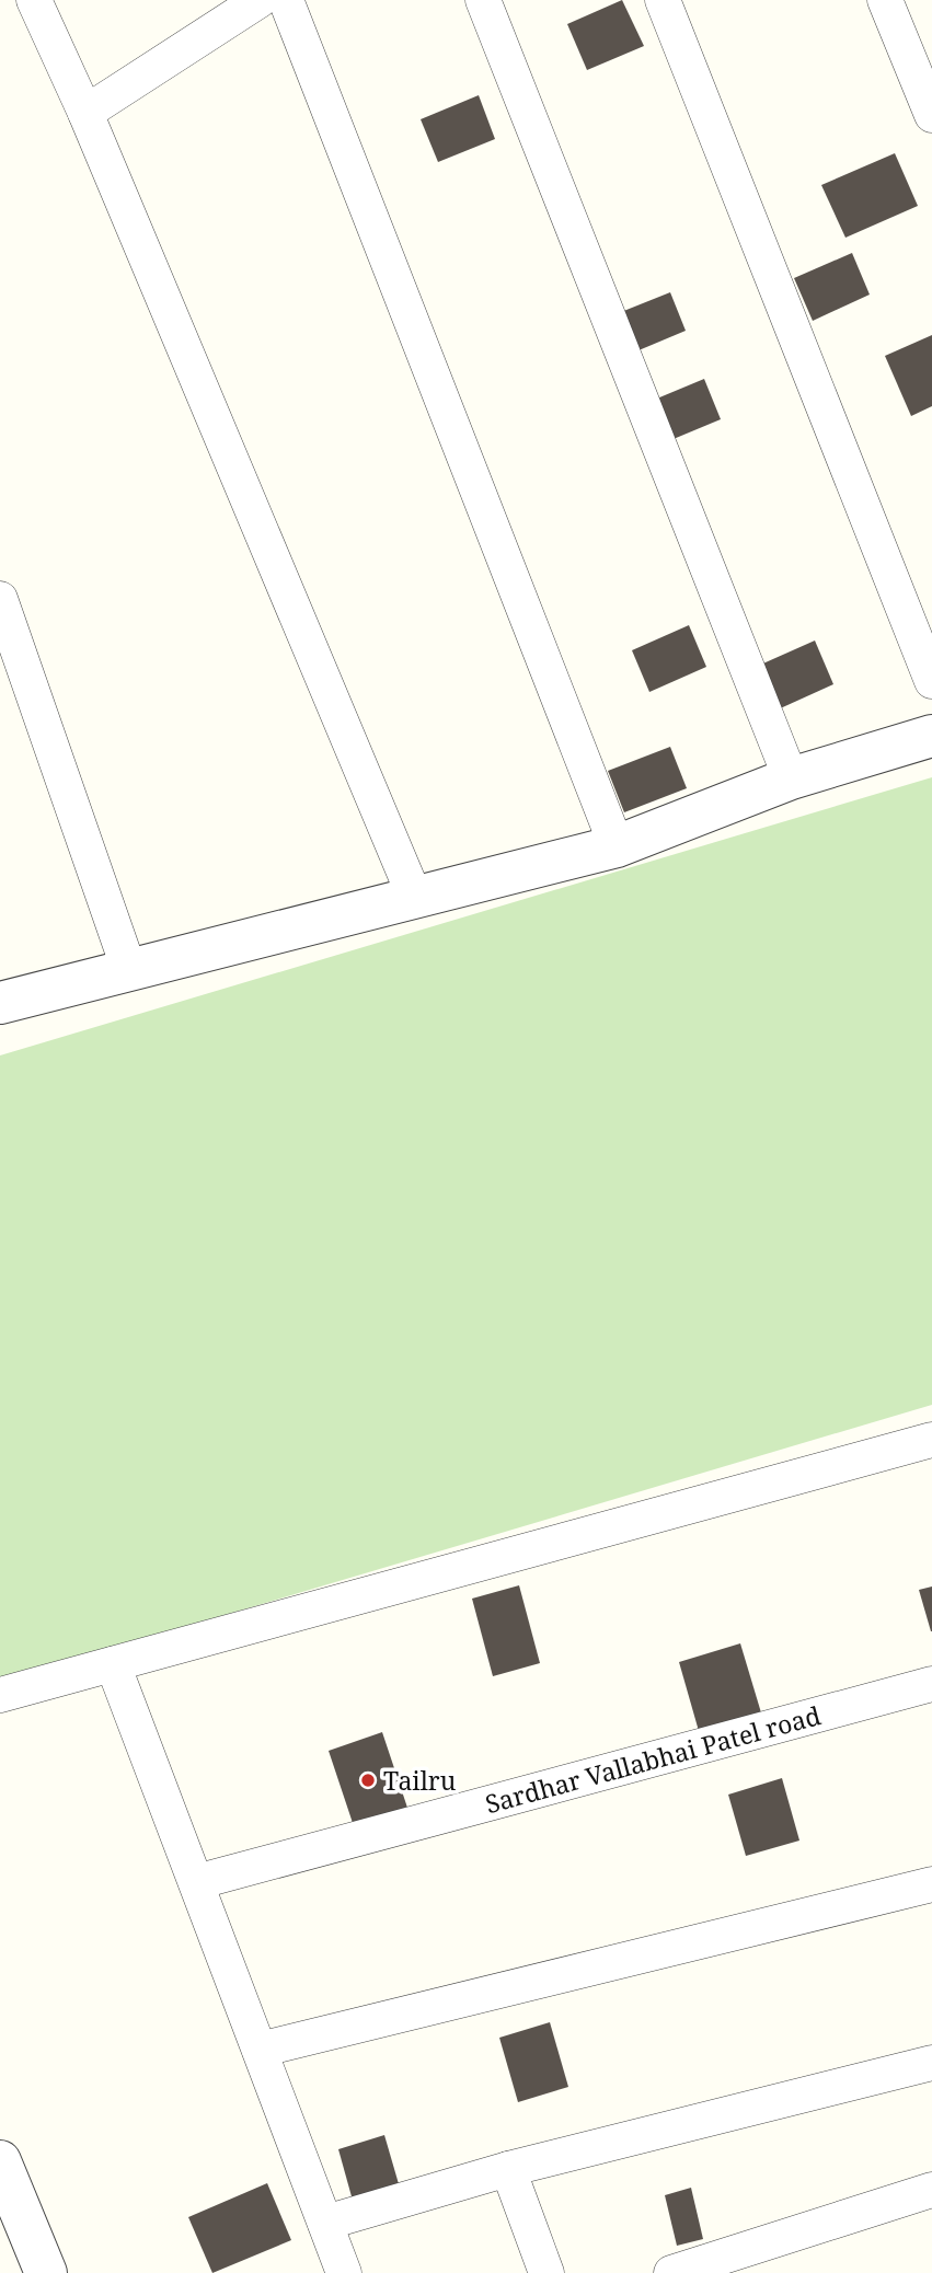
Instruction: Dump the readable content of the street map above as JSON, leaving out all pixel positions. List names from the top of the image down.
{
  "streets": {
    "street": ["Sardhar Vallabhai Patel road"]
  },
  "places": ["Tailru"]
}
